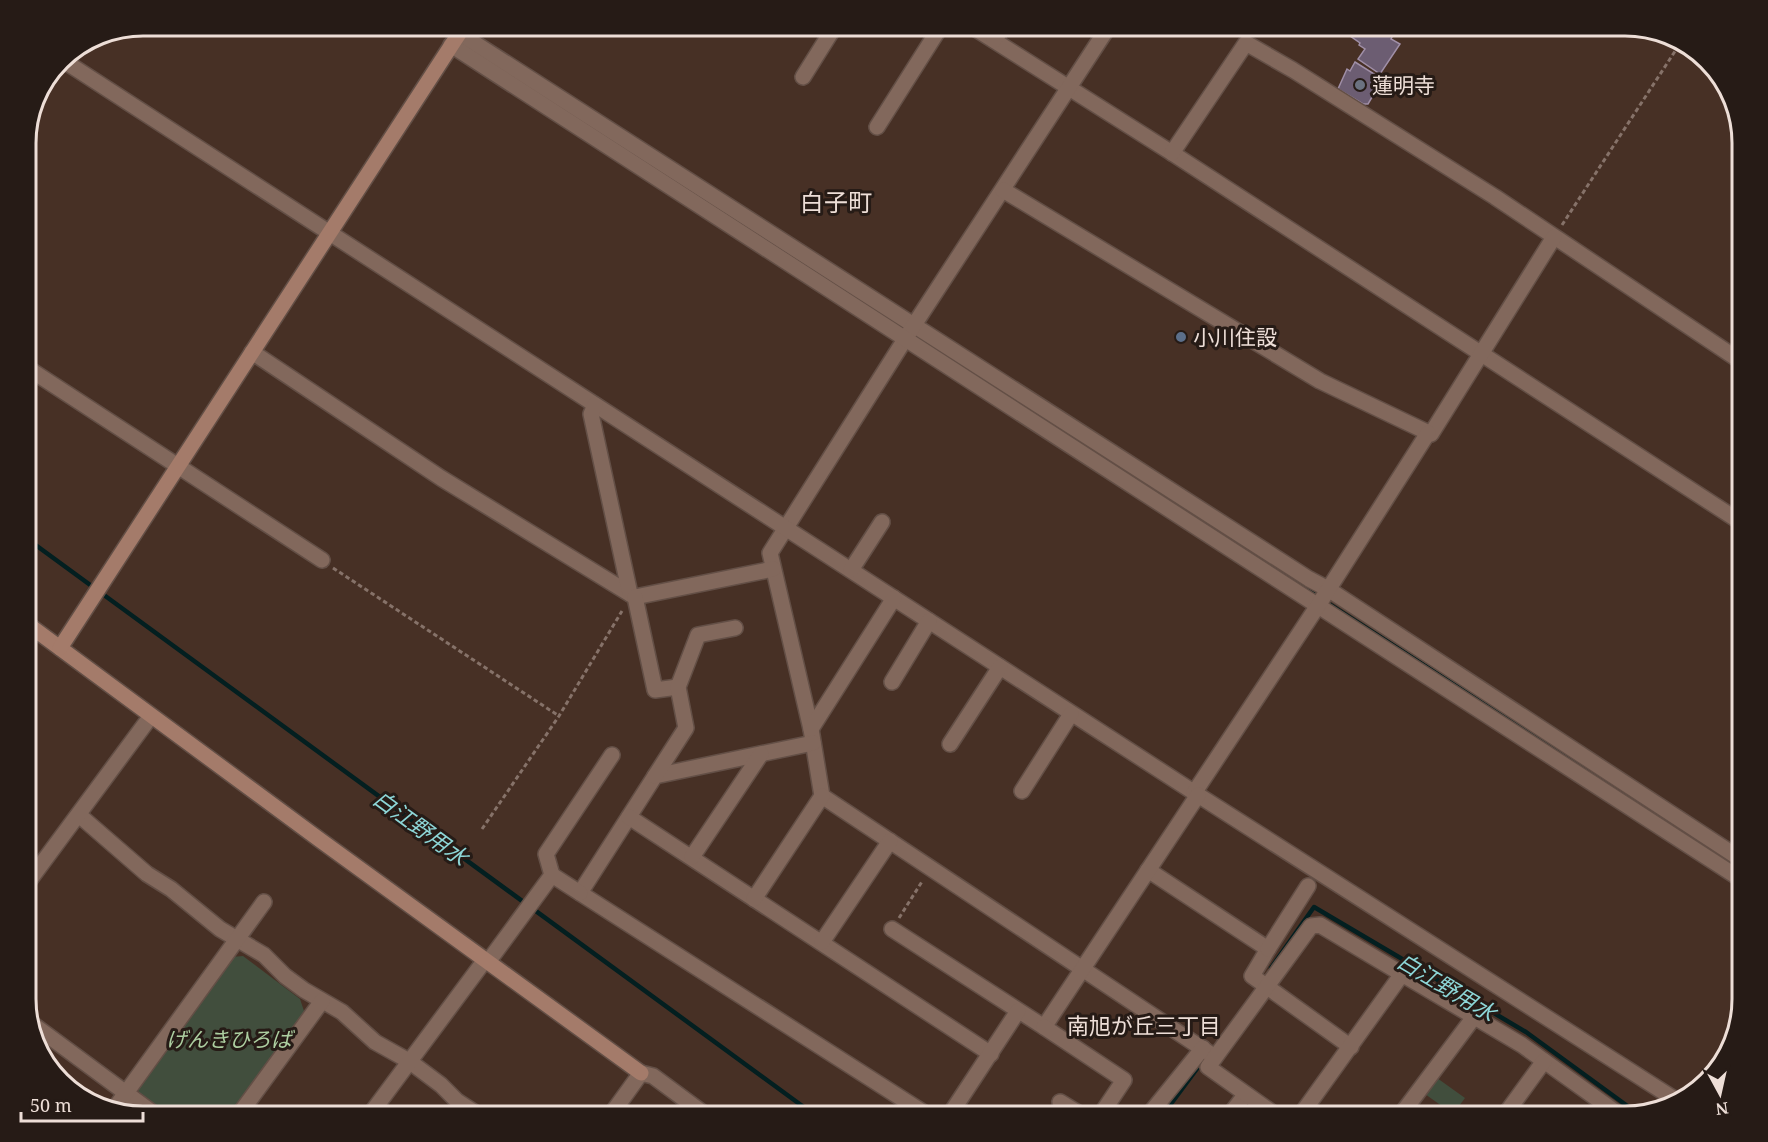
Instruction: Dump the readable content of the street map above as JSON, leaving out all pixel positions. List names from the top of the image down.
{
  "districts": ["白子町", "南旭が丘三丁目"],
  "water": ["白江野用水"],
  "parks": ["げんきひろば"],
  "places": ["蓮明寺", "小川住設"],
  "scale_bar": "50 m",
  "north": "bottom"
}
